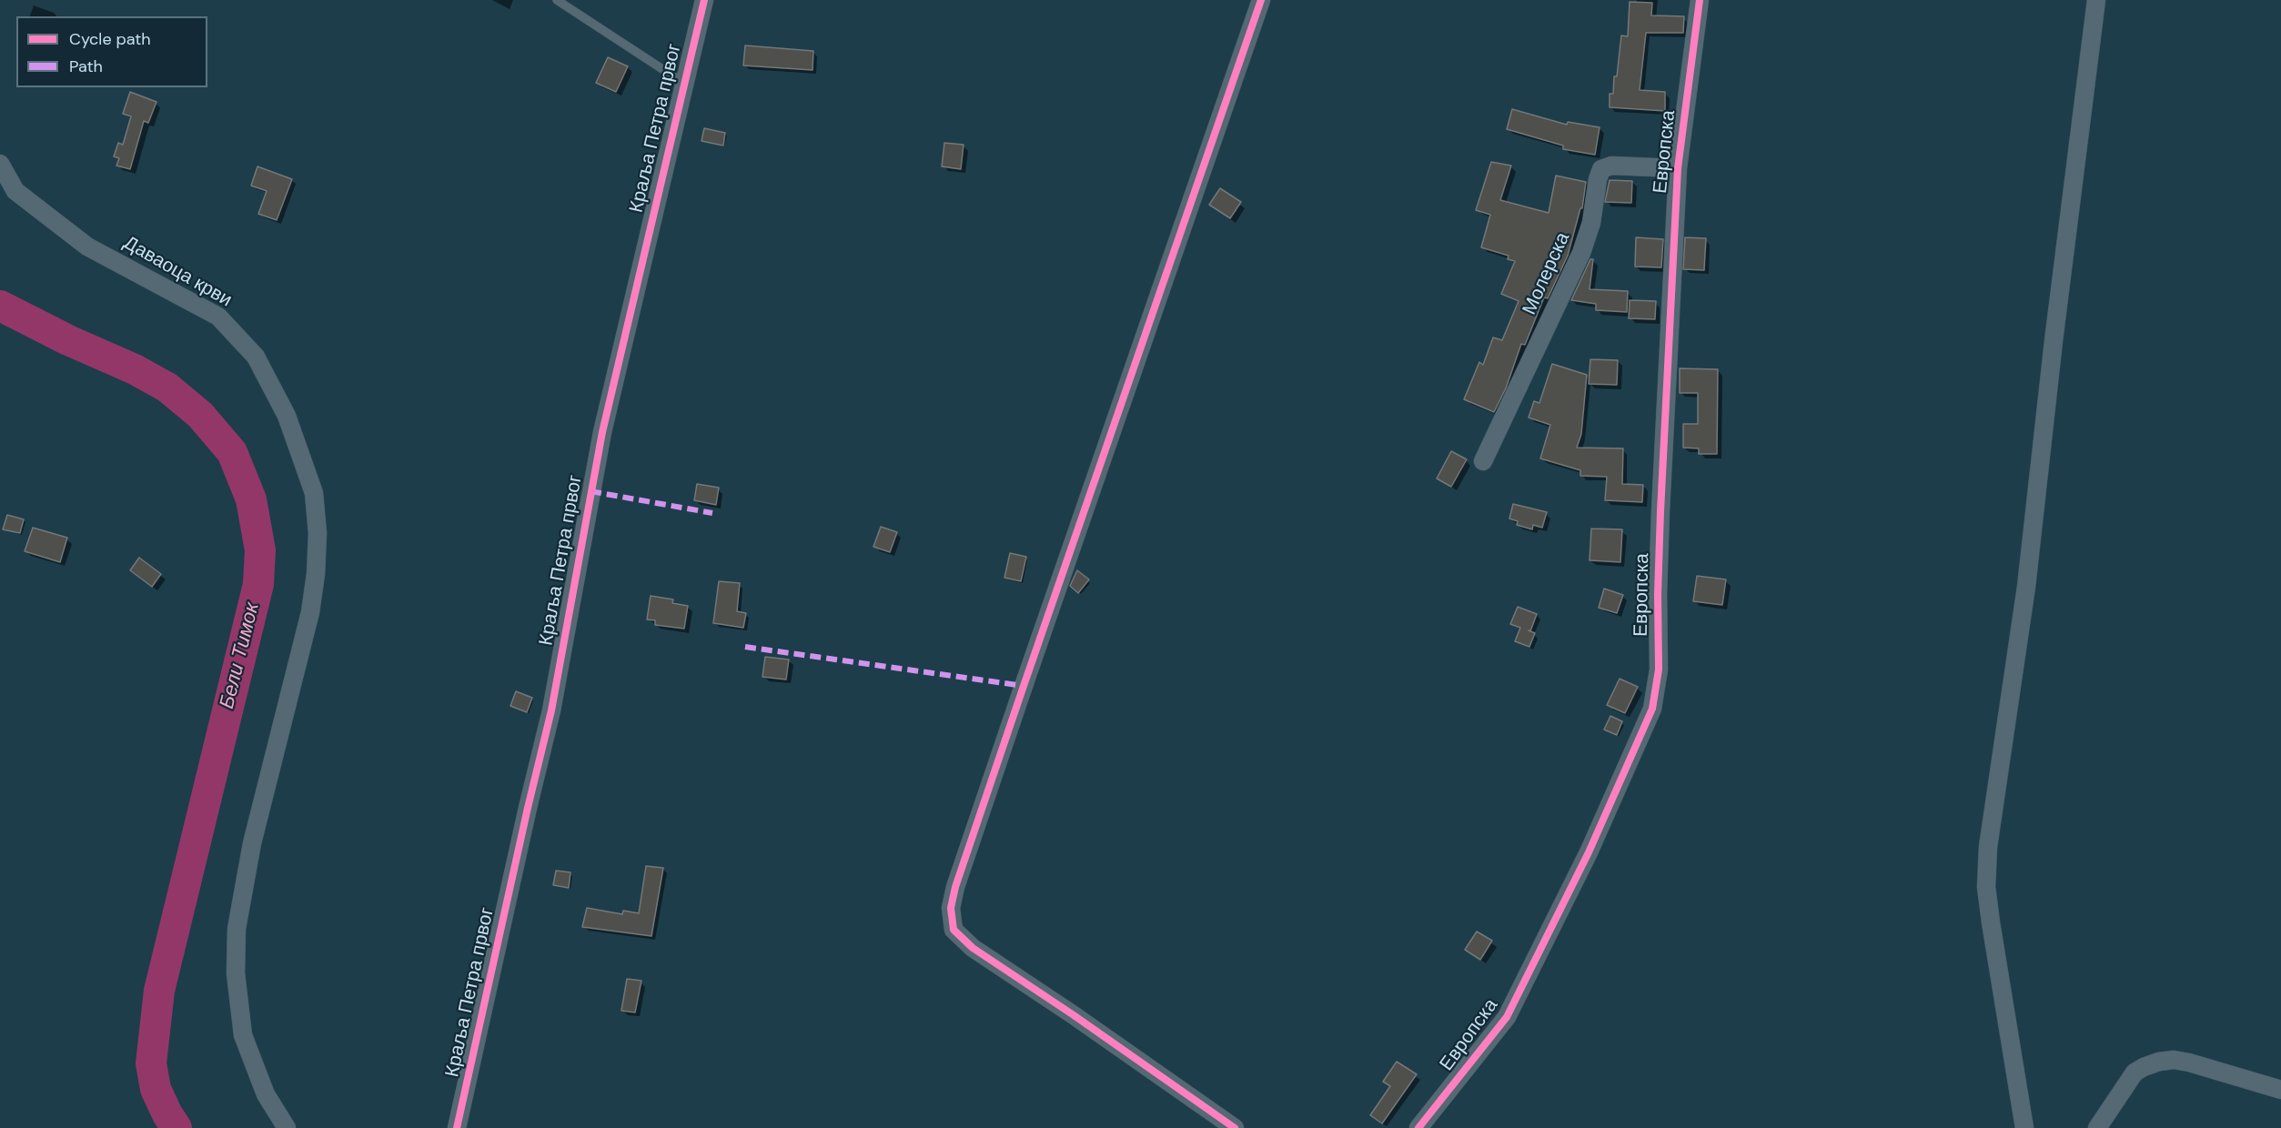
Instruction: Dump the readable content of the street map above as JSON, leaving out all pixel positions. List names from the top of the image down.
{
  "streets": {
    "street": [
      "Краља Петра првог",
      "Европска",
      "Даваоца крви",
      "Молерска"
    ]
  },
  "crossings": [
    ["Европска", "Молерска"]
  ],
  "water": ["Бели Тимок"],
  "legend": ["Cycle path", "Path"]
}
